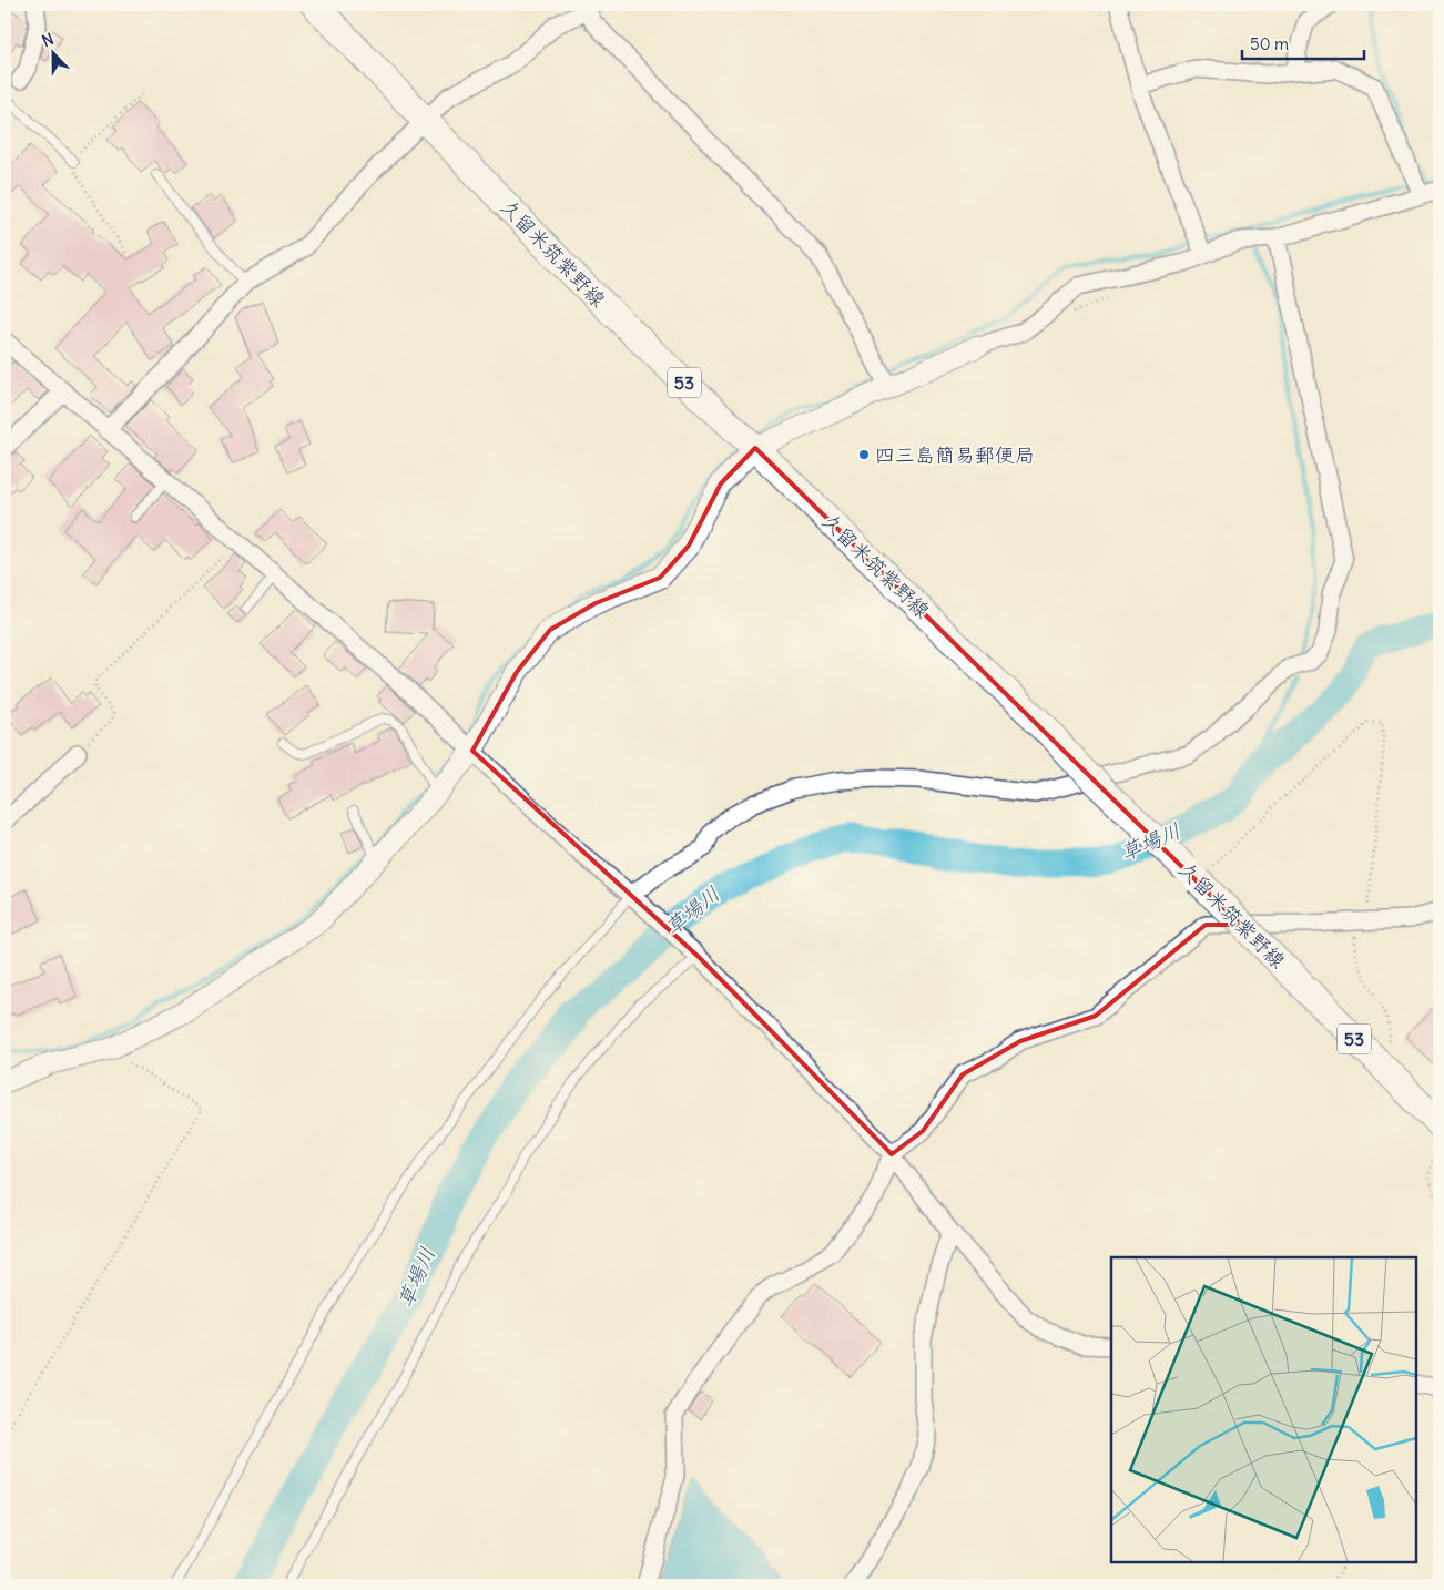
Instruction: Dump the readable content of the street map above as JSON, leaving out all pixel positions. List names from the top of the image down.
{
  "streets": {
    "main road": ["久留米筑紫野線", "53"]
  },
  "water": ["草場川"],
  "places": ["四三島簡易郵便局"],
  "scale_bar": "50 m",
  "north": "top"
}
